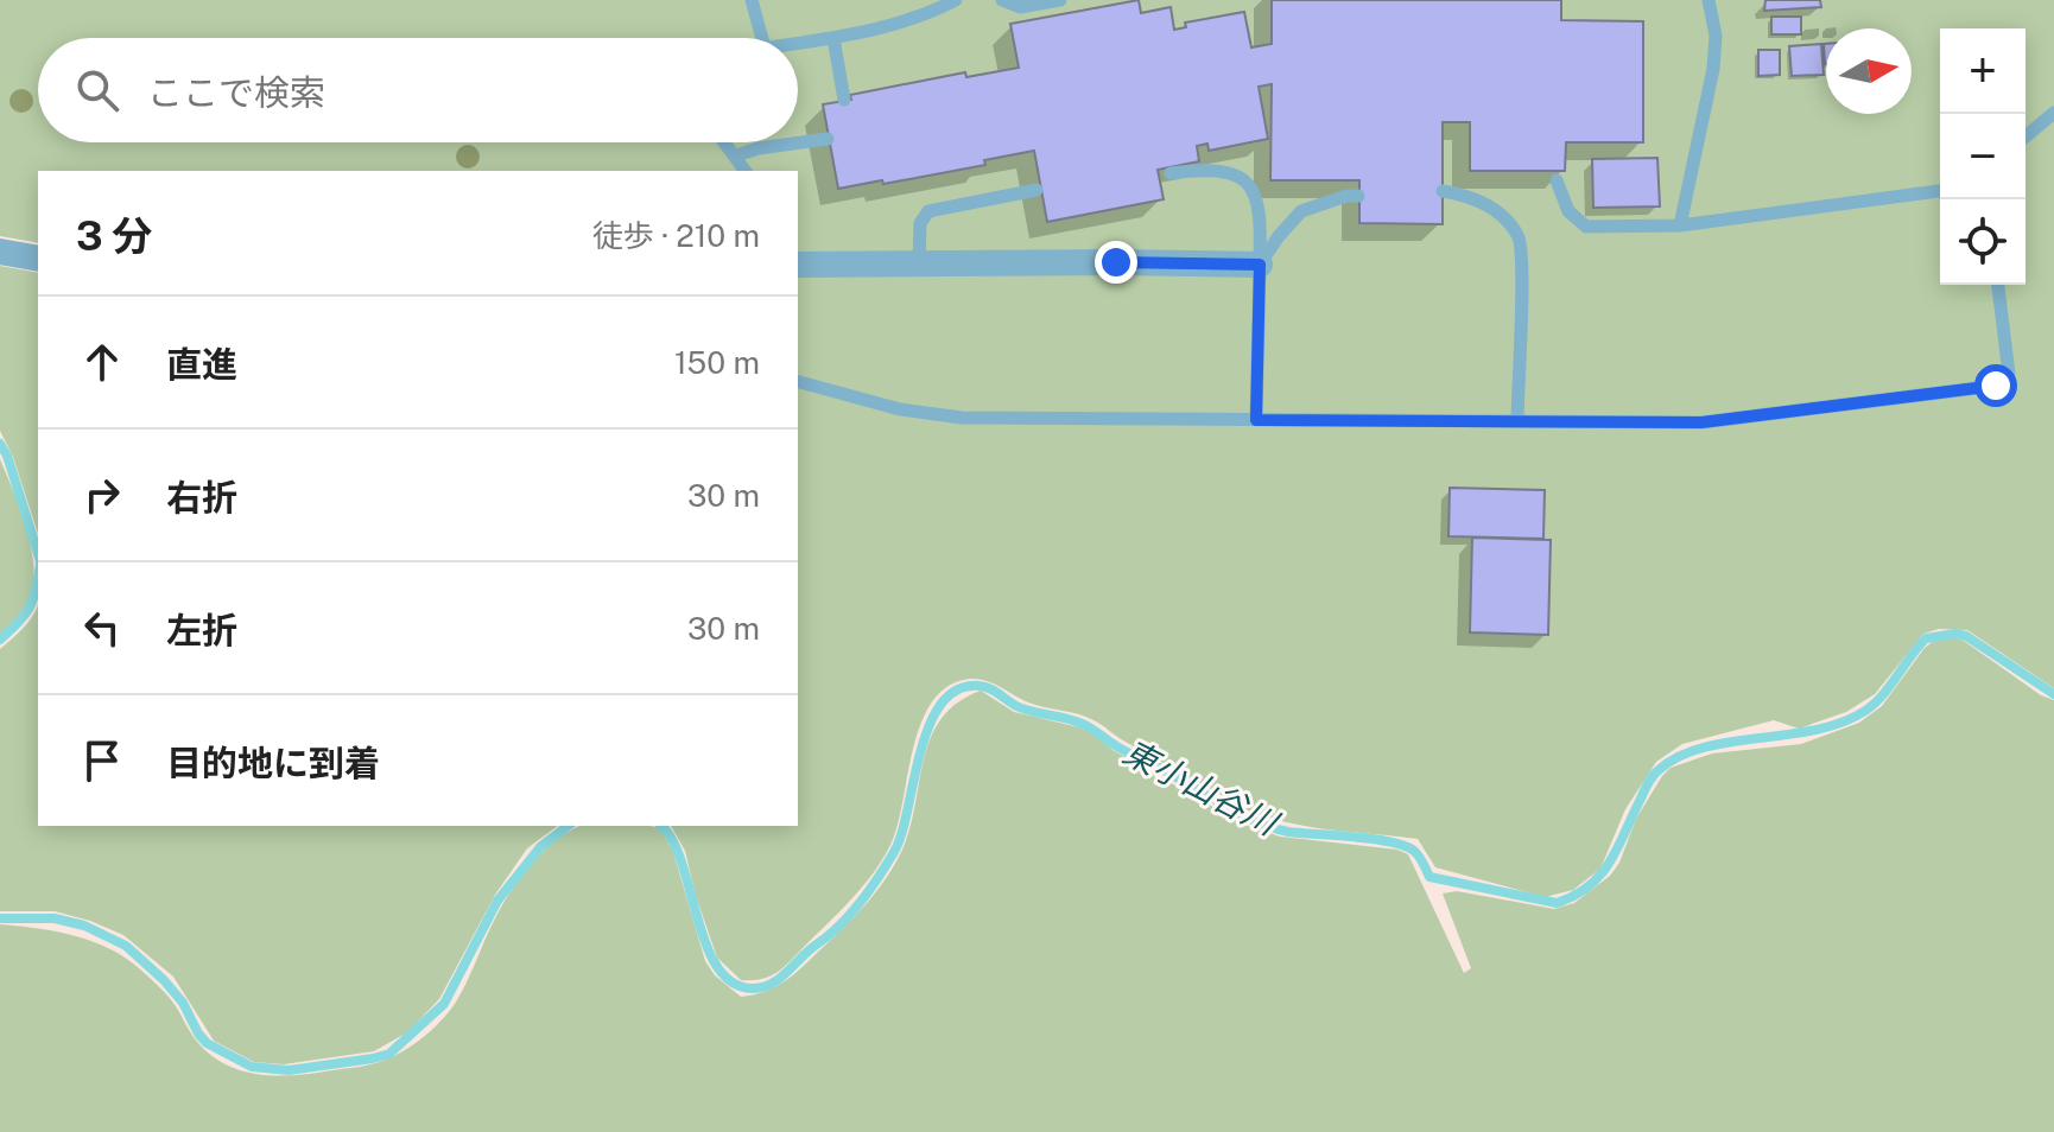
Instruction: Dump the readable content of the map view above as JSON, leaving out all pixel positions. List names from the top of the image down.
{
  "water": ["東小山谷川"],
  "north": "right",
  "page": {
    "map_buttons": ["+", "−"],
    "search": "ここで検索",
    "heading": ["3 分", "徒歩 · 210 m"],
    "list": [
      ["直進", "150 m"],
      ["右折", "30 m"],
      ["左折", "30 m"],
      "目的地に到着"
    ]
  }
}
